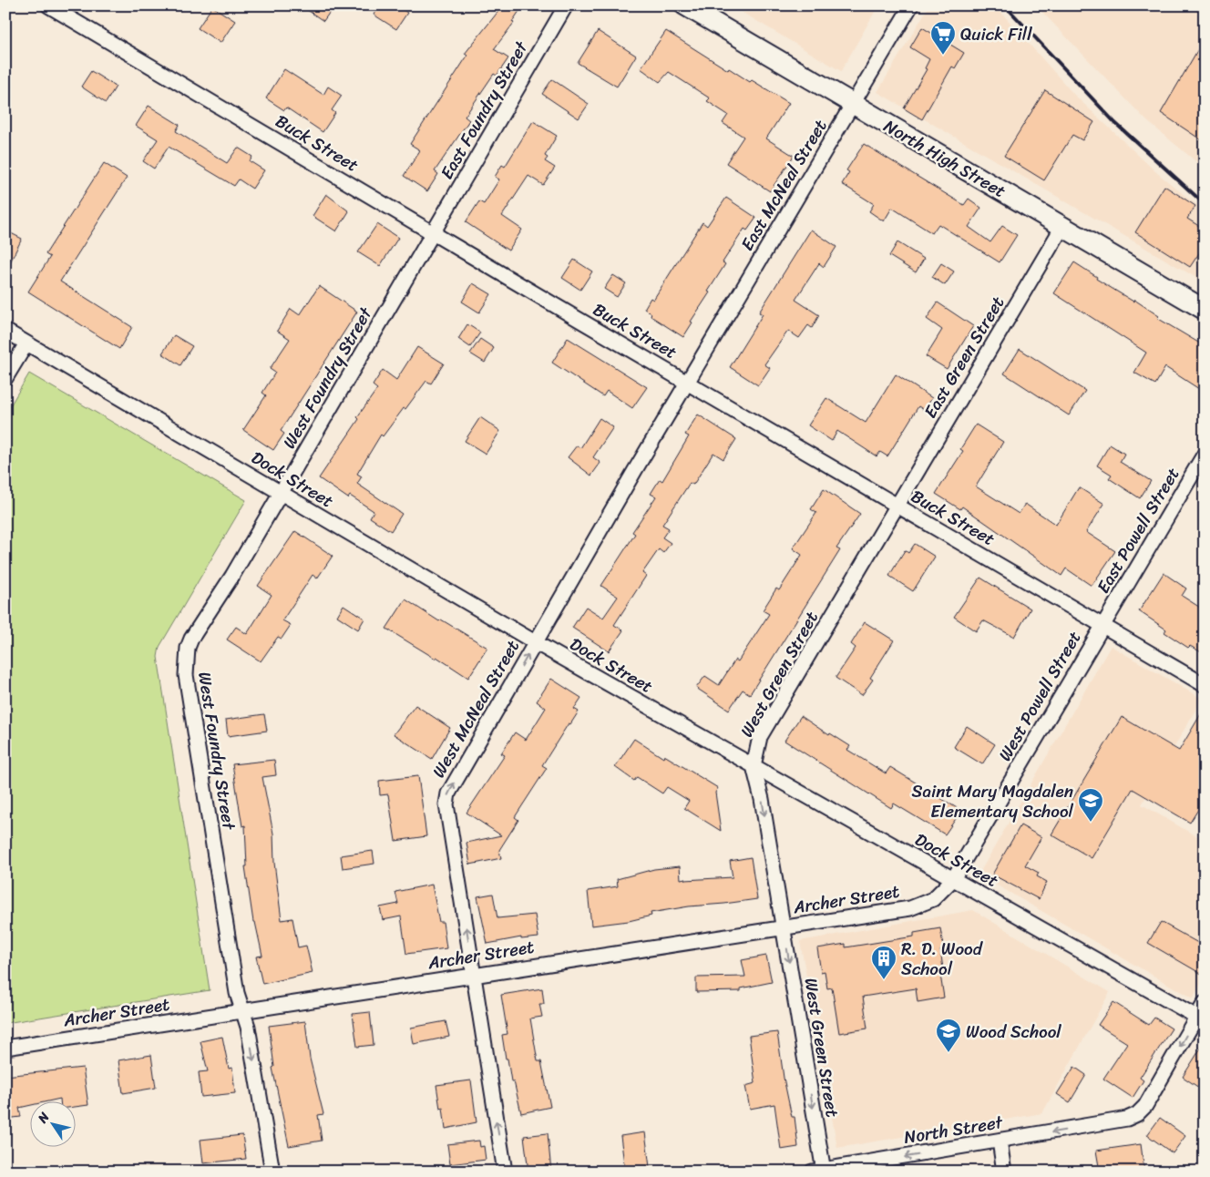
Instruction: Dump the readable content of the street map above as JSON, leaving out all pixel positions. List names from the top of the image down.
{
  "streets": {
    "street": [
      "East Foundry Street",
      "Buck Street",
      "North High Street",
      "East McNeal Street",
      "East Green Street",
      "West Foundry Street",
      "Dock Street",
      "East Powell Street",
      "West Green Street",
      "West Powell Street",
      "West McNeal Street",
      "Archer Street",
      "North Street"
    ]
  },
  "crossings": [
    ["East Foundry Street", "Buck Street"],
    ["East Foundry Street", "West Foundry Street"],
    ["Buck Street", "East McNeal Street"],
    ["Buck Street", "East Green Street"],
    ["Buck Street", "West Foundry Street"],
    ["Buck Street", "East Powell Street"],
    ["Buck Street", "West Green Street"],
    ["Buck Street", "West Powell Street"],
    ["Buck Street", "West McNeal Street"],
    ["North High Street", "East McNeal Street"],
    ["North High Street", "East Green Street"],
    ["East McNeal Street", "West McNeal Street"],
    ["East Green Street", "West Green Street"],
    ["West Foundry Street", "Dock Street"],
    ["West Foundry Street", "Archer Street"],
    ["Dock Street", "West Green Street"],
    ["Dock Street", "West Powell Street"],
    ["Dock Street", "West McNeal Street"],
    ["Dock Street", "Archer Street"],
    ["Dock Street", "North Street"],
    ["East Powell Street", "West Powell Street"],
    ["West Green Street", "Archer Street"],
    ["West Green Street", "North Street"],
    ["West Powell Street", "Archer Street"],
    ["West McNeal Street", "Archer Street"]
  ],
  "one_way": ["West Green Street", "West McNeal Street", "North Street"],
  "places": {
    "supermarket": ["Quick Fill"],
    "school or university": ["Saint Mary Magdalen Elementary School", "Wood School"],
    "building": ["R. D. Wood School"]
  },
  "north": "top left"
}
